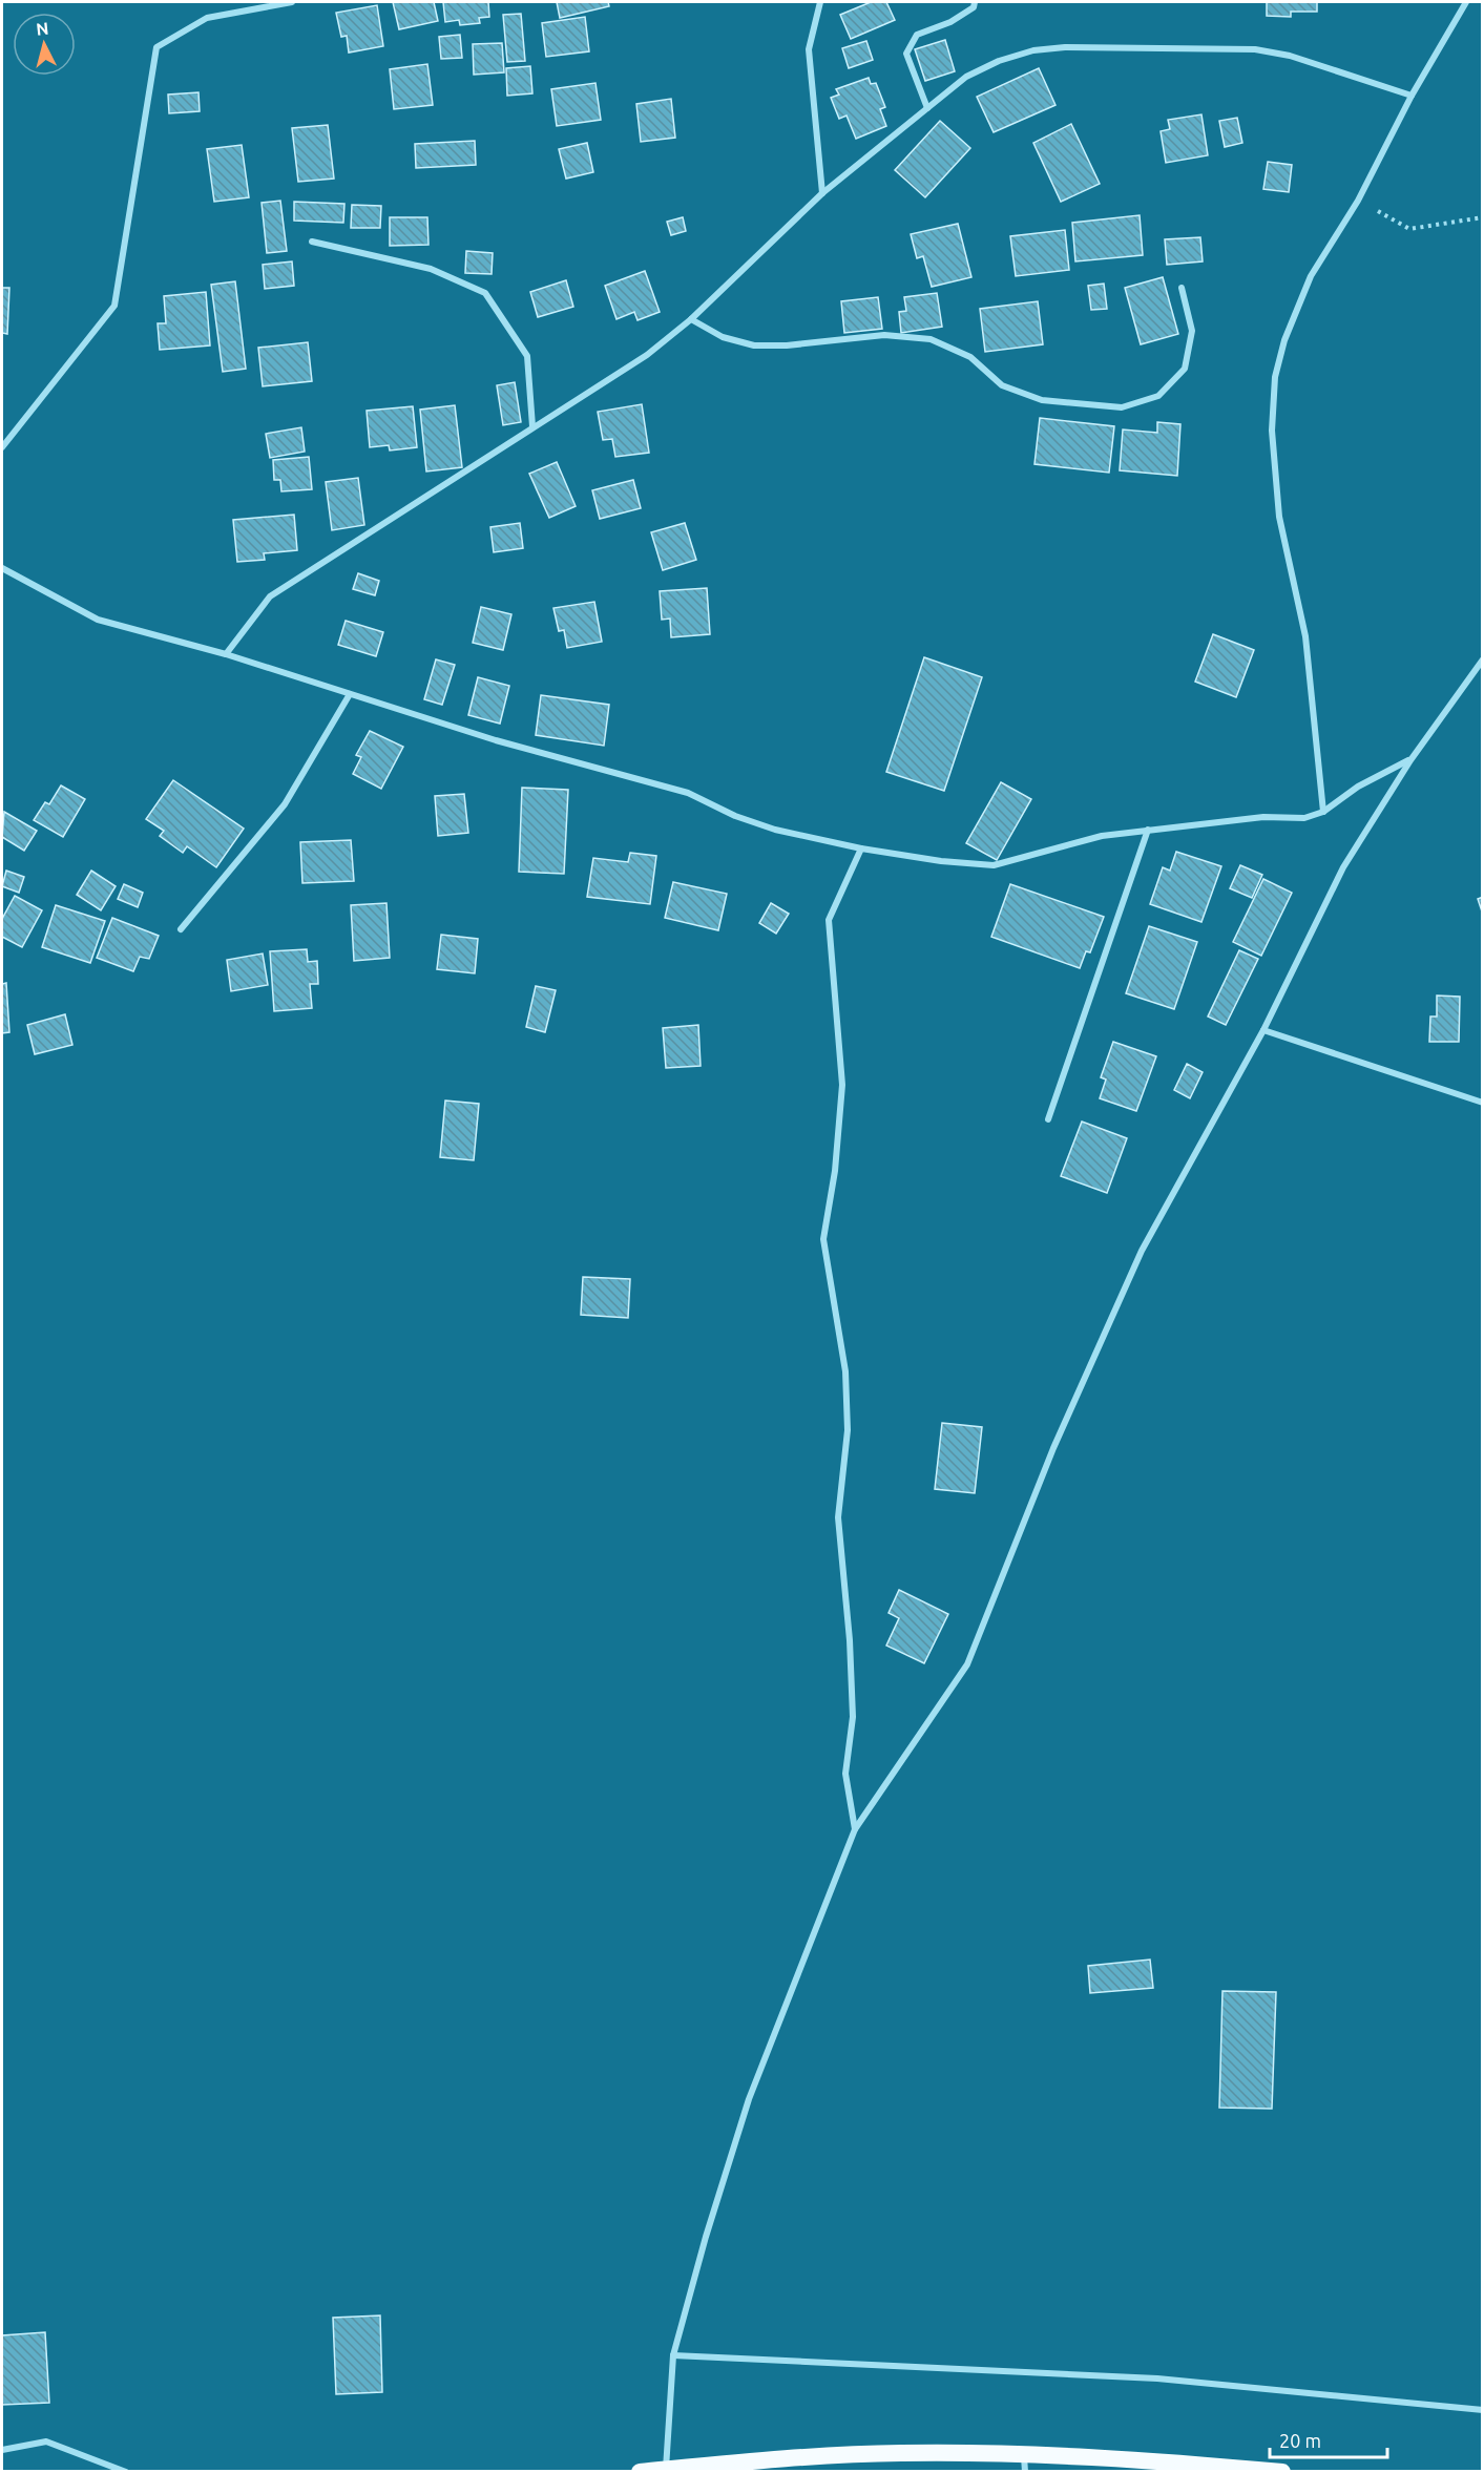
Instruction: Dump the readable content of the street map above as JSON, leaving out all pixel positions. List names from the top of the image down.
{
  "scale_bar": "20 m",
  "north": "top"
}
